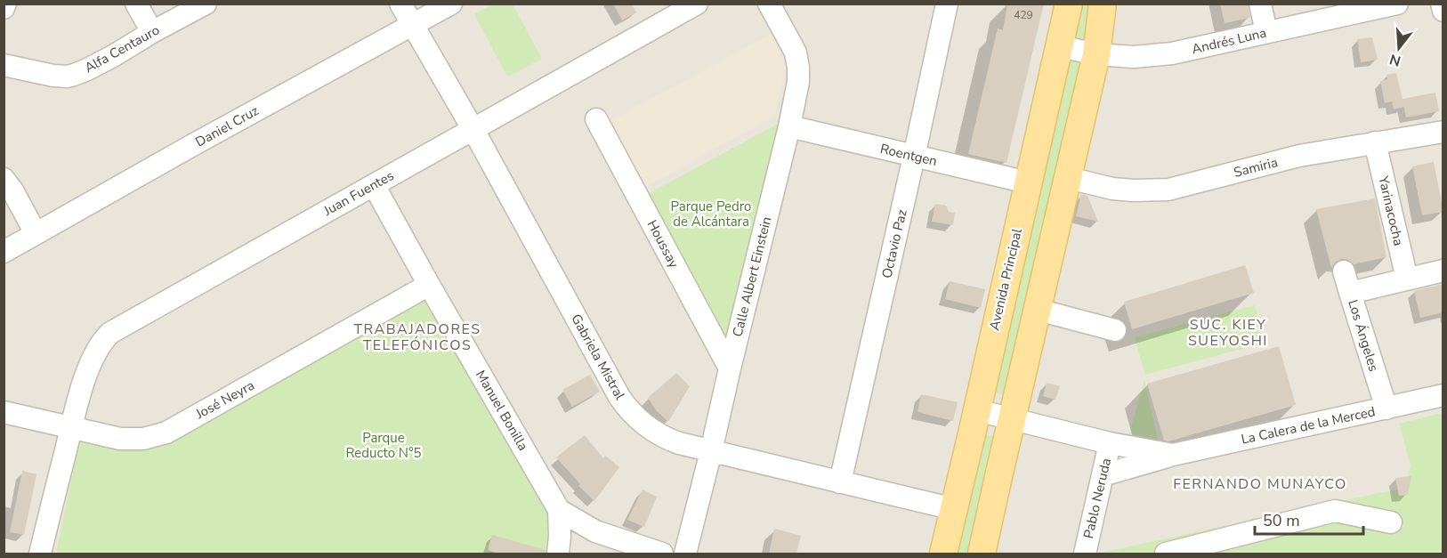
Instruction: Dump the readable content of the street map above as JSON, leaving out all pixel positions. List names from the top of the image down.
{
  "streets": {
    "main road": ["Avenida Principal"],
    "street": [
      "Andrés Luna",
      "Alfa Centauro",
      "Daniel Cruz",
      "Roentgen",
      "Samiria",
      "Juan Fuentes",
      "Yarinacocha",
      "Houssay",
      "Octavio Paz",
      "Calle Albert Einstein",
      "Los Ángeles",
      "Gabriela Mistral",
      "José Neyra",
      "Manuel Bonilla",
      "La Calera de la Merced",
      "Pablo Neruda"
    ]
  },
  "crossings": [
    ["Andrés Luna", "Avenida Principal"],
    ["Daniel Cruz", "Gabriela Mistral"],
    ["Roentgen", "Octavio Paz"],
    ["Roentgen", "Calle Albert Einstein"],
    ["Roentgen", "Avenida Principal"],
    ["Samiria", "Yarinacocha"],
    ["Juan Fuentes", "Gabriela Mistral"],
    ["Juan Fuentes", "José Neyra"],
    ["Juan Fuentes", "Manuel Bonilla"],
    ["Yarinacocha", "Los Ángeles"],
    ["Houssay", "Calle Albert Einstein"],
    ["Octavio Paz", "Gabriela Mistral"],
    ["Calle Albert Einstein", "Gabriela Mistral"],
    ["Avenida Principal", "Gabriela Mistral"],
    ["Avenida Principal", "La Calera de la Merced"],
    ["Los Ángeles", "La Calera de la Merced"],
    ["José Neyra", "Manuel Bonilla"],
    ["La Calera de la Merced", "Pablo Neruda"]
  ],
  "districts": ["SUC. KIEY SUEYOSHI", "TRABAJADORES TELEFÓNICOS", "FERNANDO MUNAYCO"],
  "parks": ["Parque Pedro de Alcántara", "Parque Reducto N°5"],
  "house_numbers": ["429"],
  "scale_bar": "50 m",
  "north": "bottom"
}
